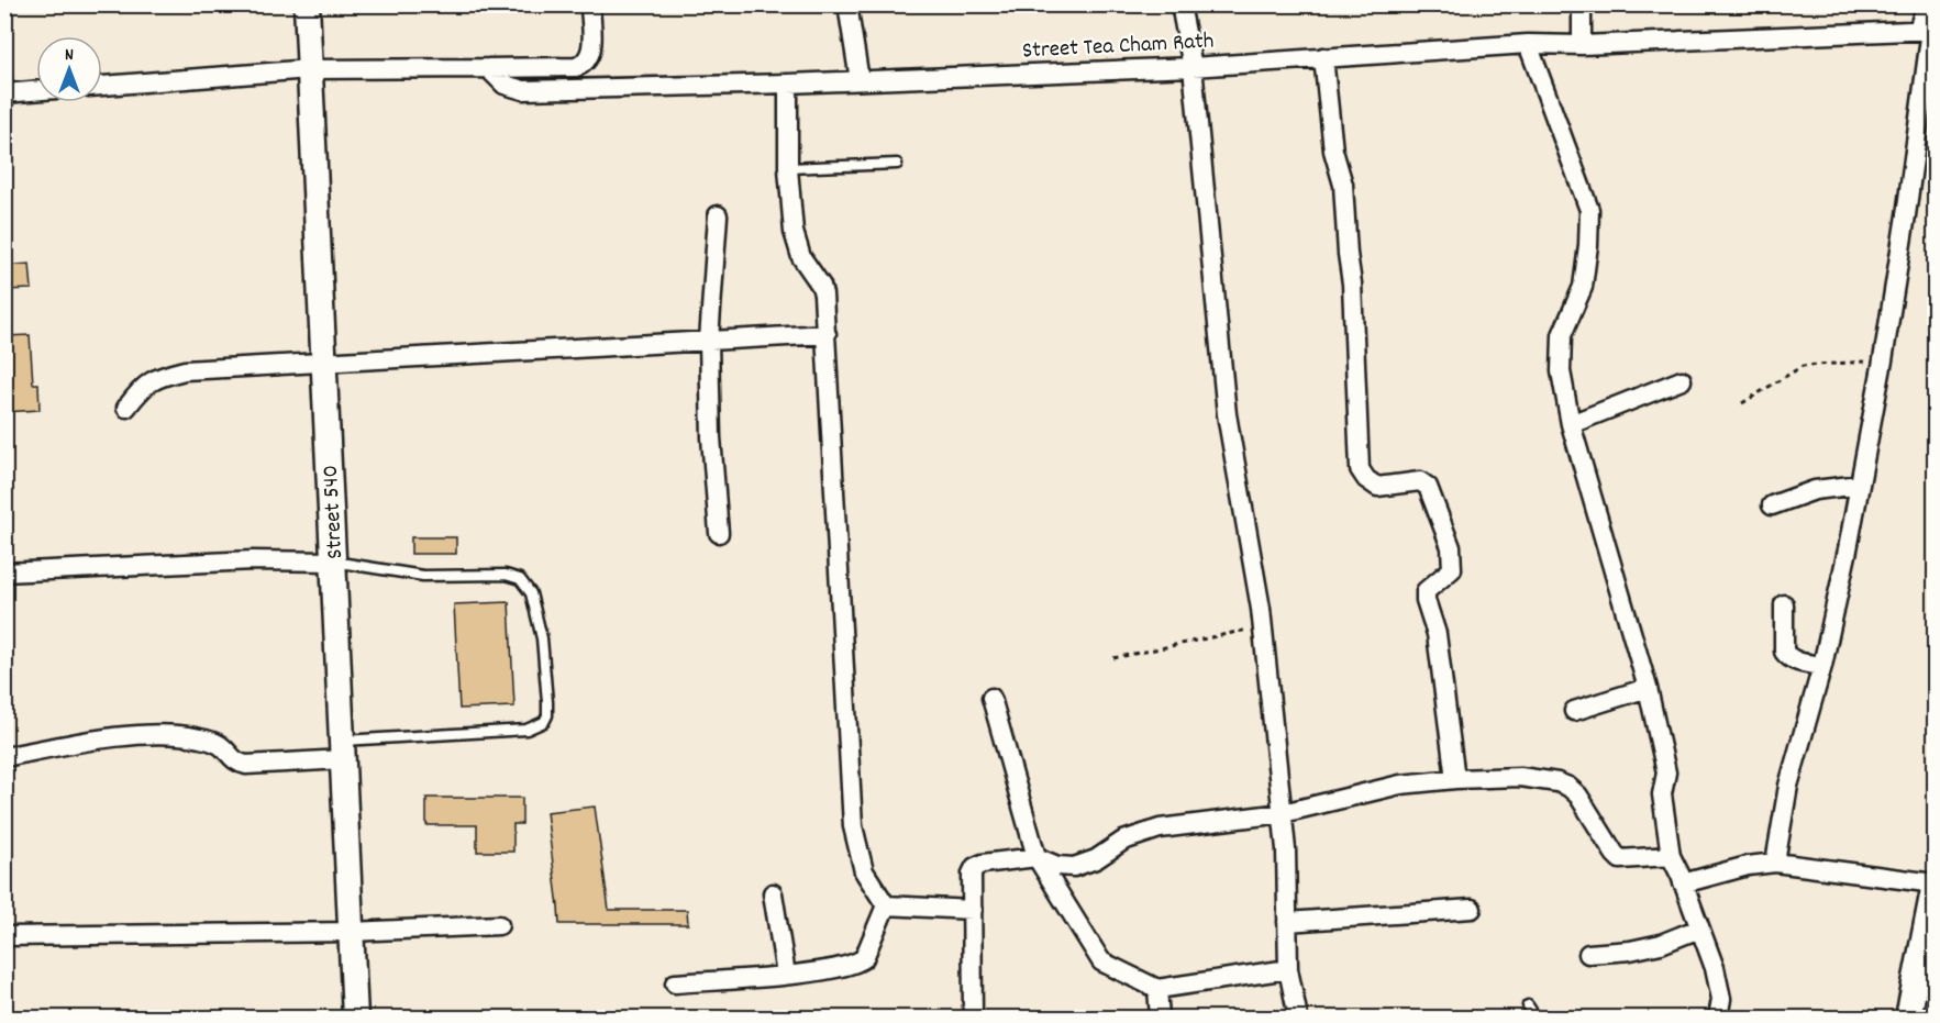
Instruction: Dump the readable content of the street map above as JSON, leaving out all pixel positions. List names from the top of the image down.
{
  "streets": {
    "street": ["Street Tea Cham Rath", "Street 540"]
  },
  "north": "top"
}
